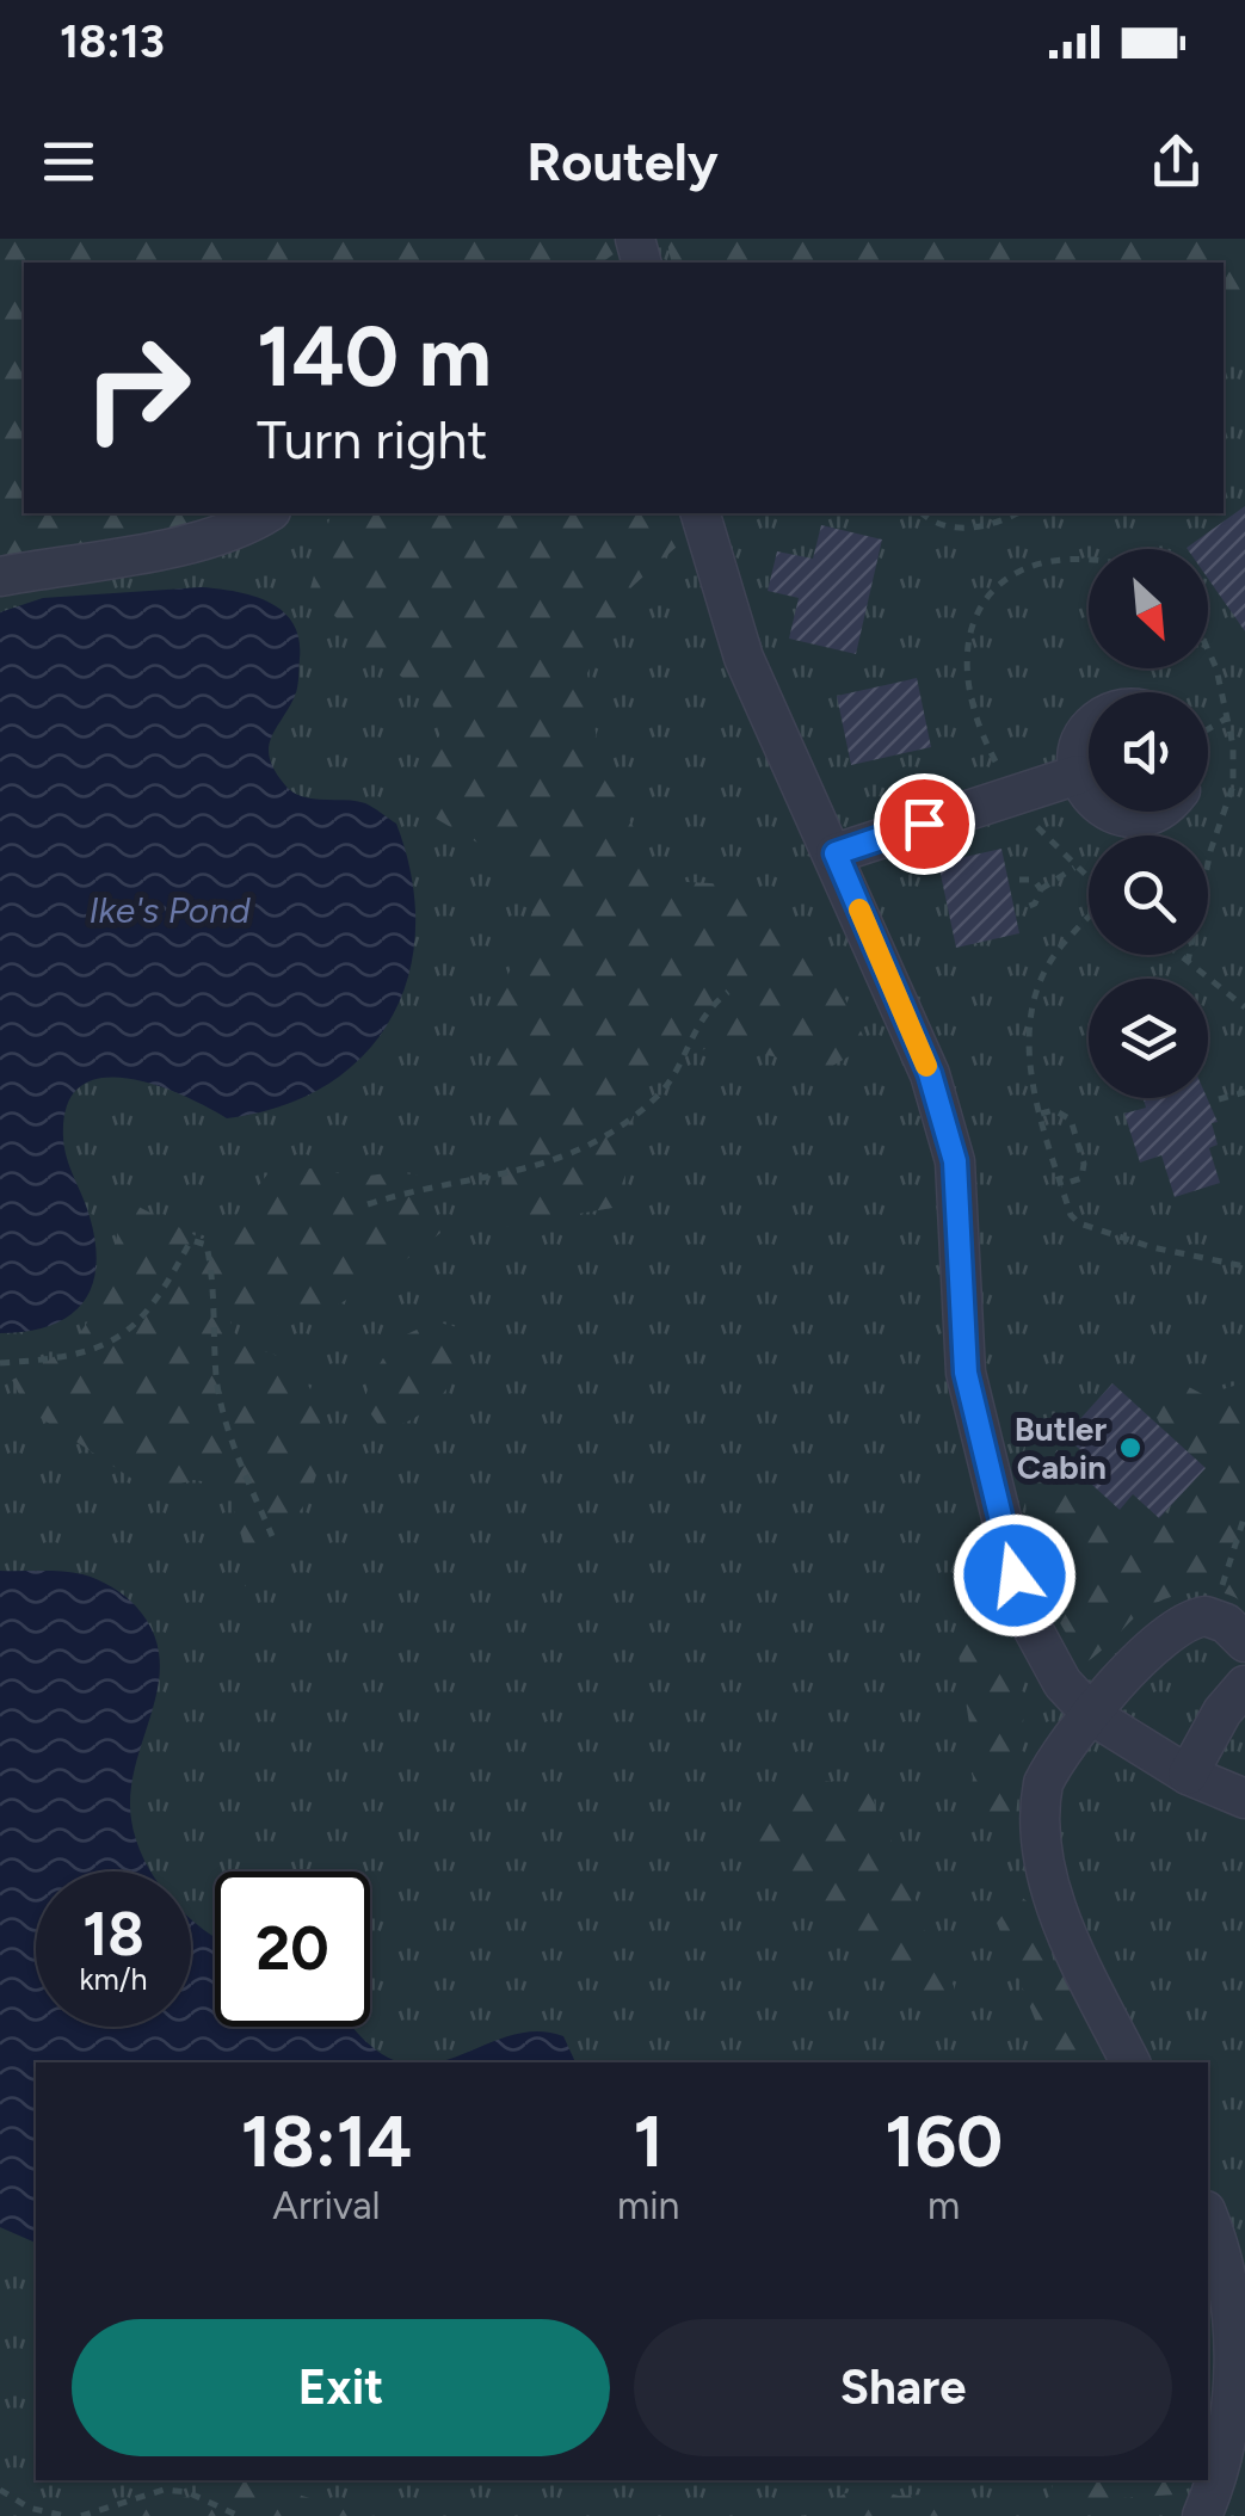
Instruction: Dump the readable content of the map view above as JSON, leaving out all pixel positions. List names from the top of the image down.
{
  "water": ["Ike's Pond"],
  "places": ["Butler Cabin"],
  "north": "bottom right",
  "page": {
    "status": "18:13",
    "header": "Routely",
    "turn": ["140 m", "Turn right"],
    "speed": "18 km/h",
    "limit": "20",
    "eta": [
      "18:14",
      "Arrival",
      "1",
      "min",
      "160",
      "m"
    ],
    "buttons": ["Exit", "Share"]
  }
}
